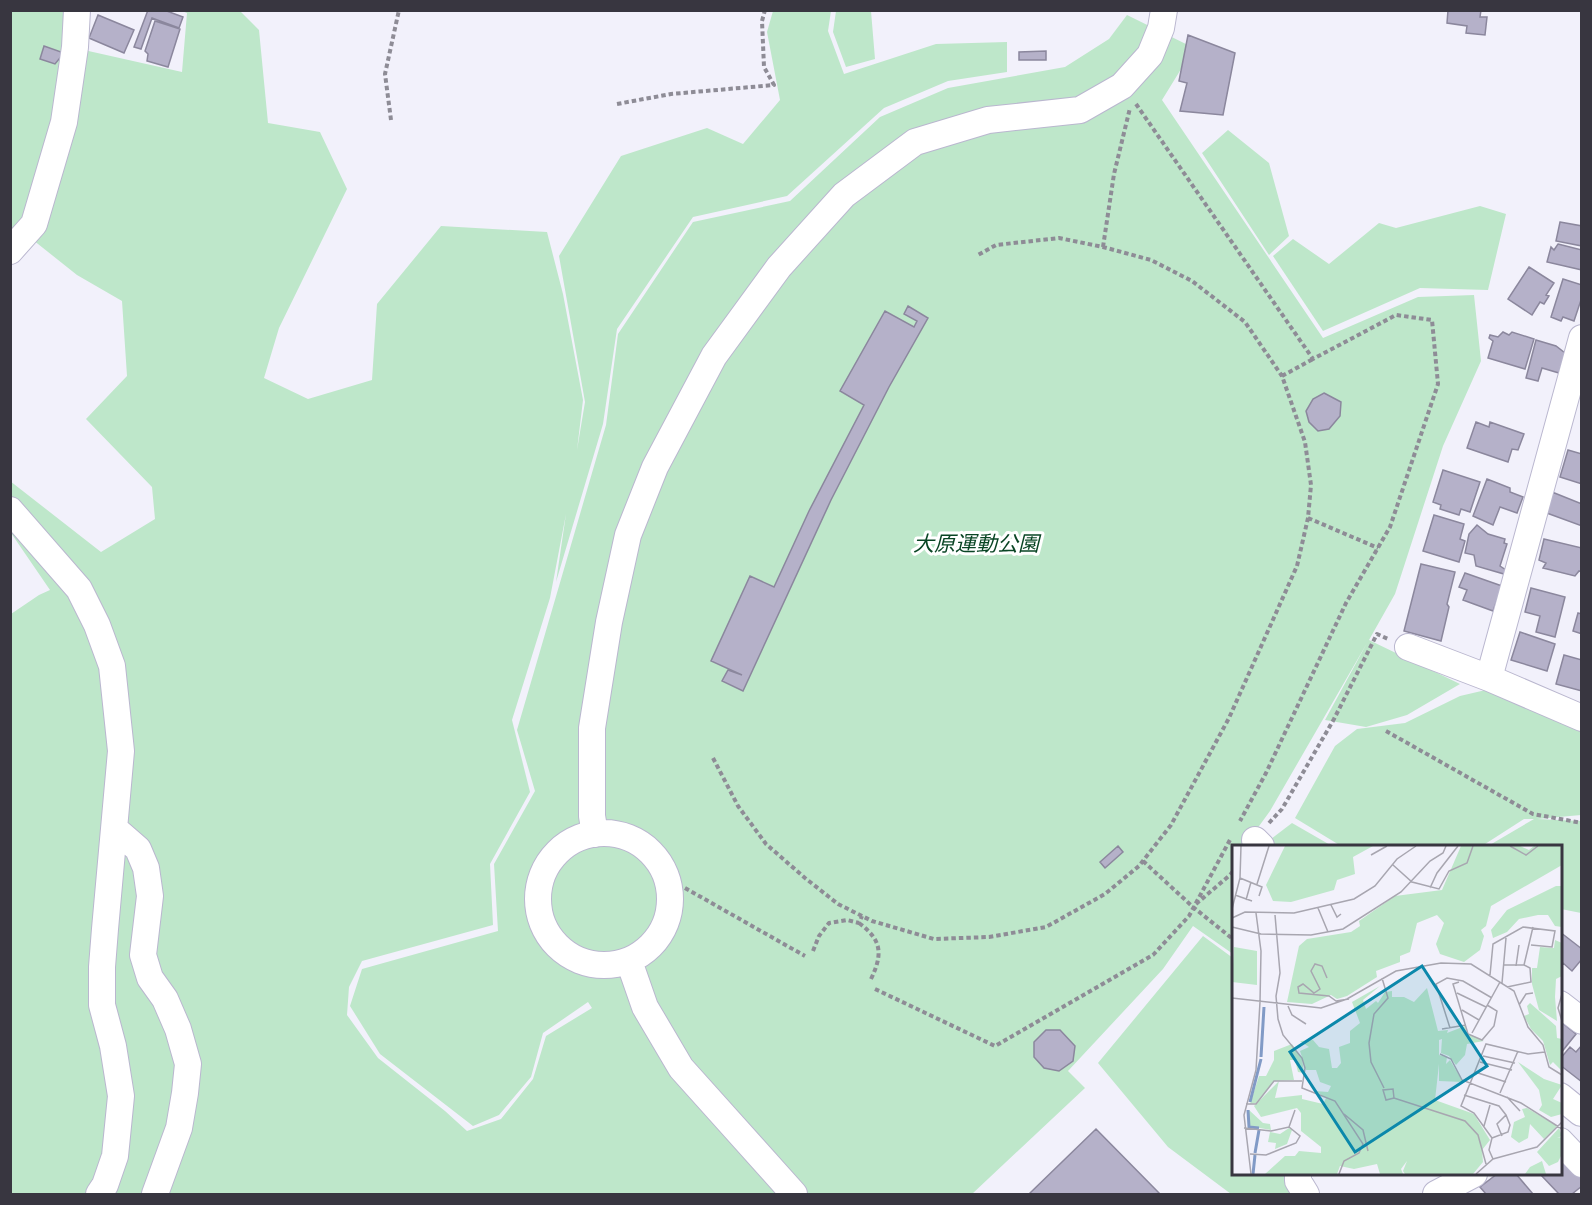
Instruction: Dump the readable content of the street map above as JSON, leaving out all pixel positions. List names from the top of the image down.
{
  "parks": ["大原運動公園"]
}
